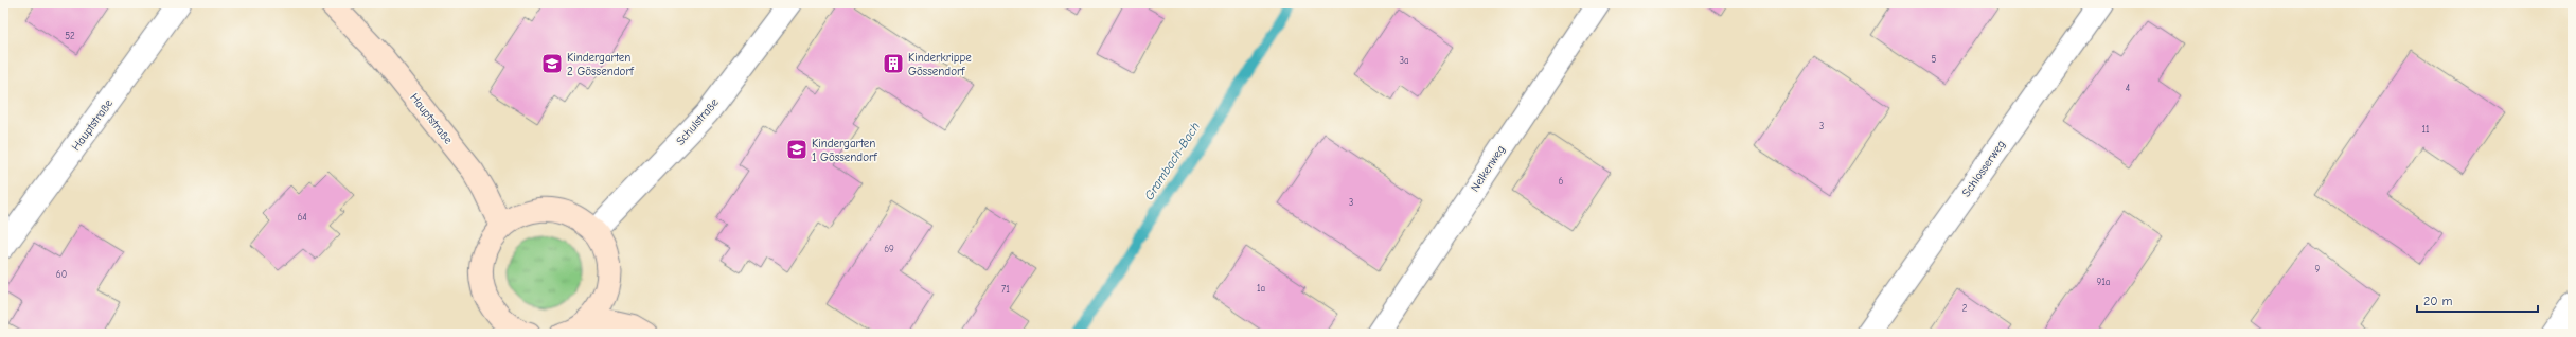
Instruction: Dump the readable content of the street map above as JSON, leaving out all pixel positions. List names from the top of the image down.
{
  "streets": {
    "main road": ["Hauptstraße"],
    "street": ["Schulstraße", "Nelkenweg", "Schlosserweg"]
  },
  "water": ["Grambach-Bach"],
  "places": {
    "school or university": ["Kindergarten 2 Gössendorf", "Kindergarten 1 Gössendorf"],
    "building": ["Kinderkrippe Gössendorf"]
  },
  "house_numbers": [
    "52",
    "5",
    "3a",
    "4",
    "3",
    "11",
    "6",
    "3",
    "64",
    "69",
    "9",
    "60",
    "91a",
    "1a",
    "71",
    "2"
  ],
  "scale_bar": "20 m"
}
